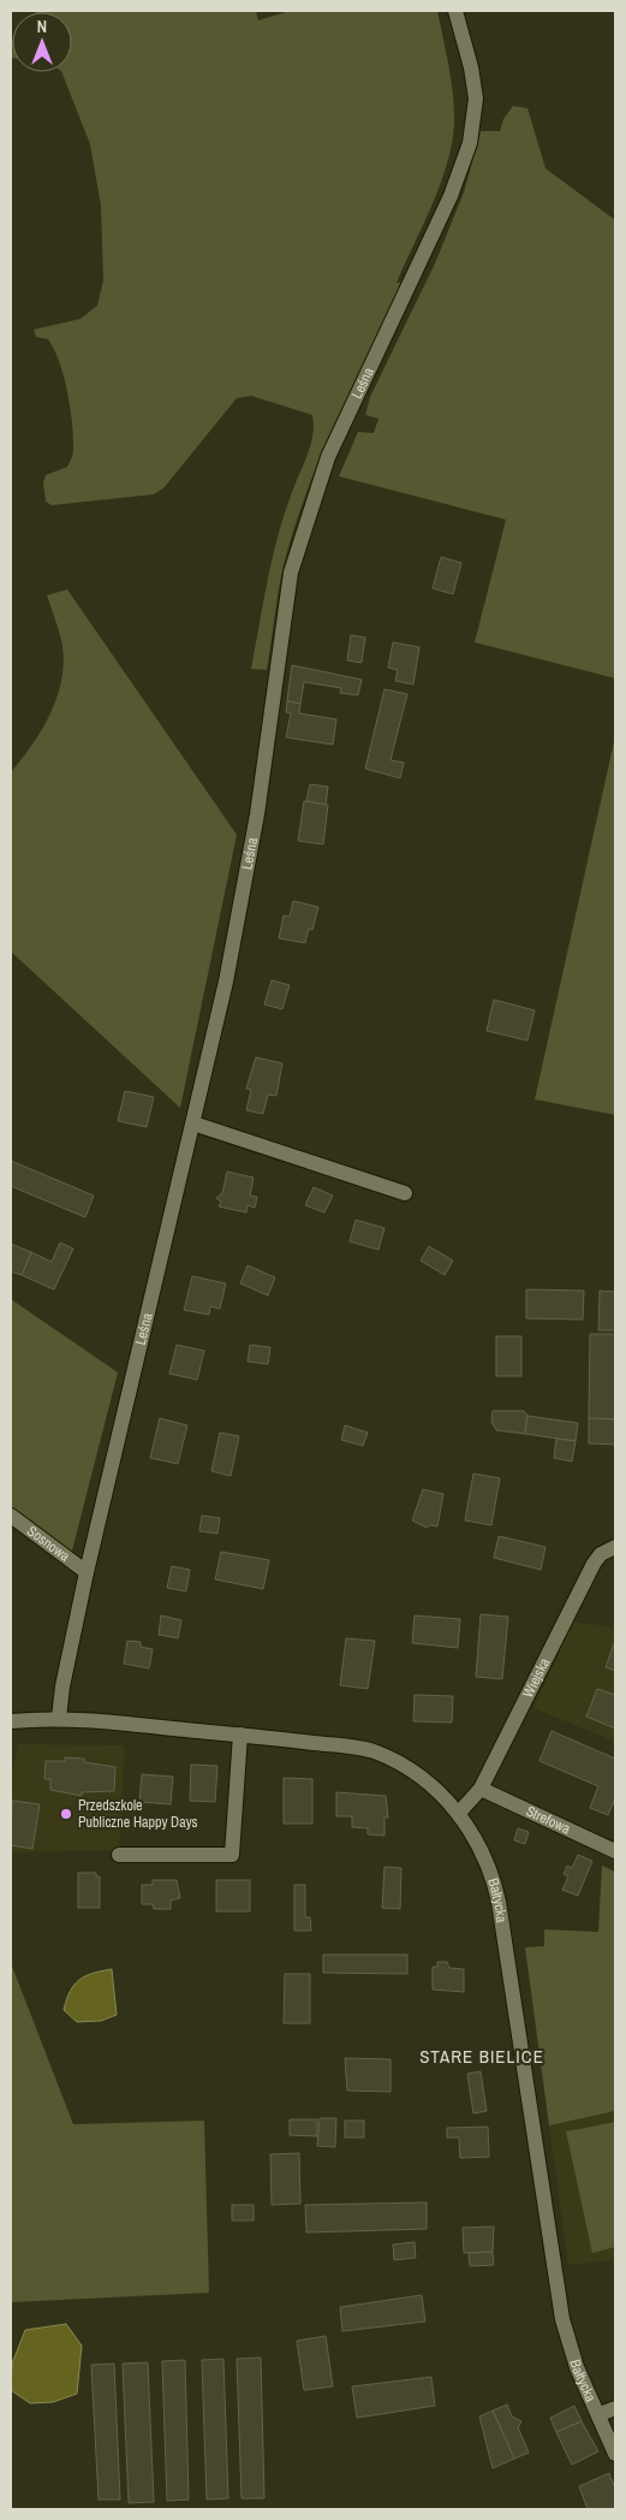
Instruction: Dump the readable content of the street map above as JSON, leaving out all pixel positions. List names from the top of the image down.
{
  "streets": {
    "street": [
      "Leśna",
      "Sosnowa",
      "Wiejska",
      "Strefowa",
      "Bałtycka"
    ]
  },
  "crossings": [
    ["Leśna", "Sosnowa"],
    ["Leśna", "Bałtycka"],
    ["Wiejska", "Strefowa"],
    ["Wiejska", "Bałtycka"]
  ],
  "districts": ["STARE BIELICE"],
  "places": ["Przedszkole Publiczne Happy Days"],
  "north": "top"
}
